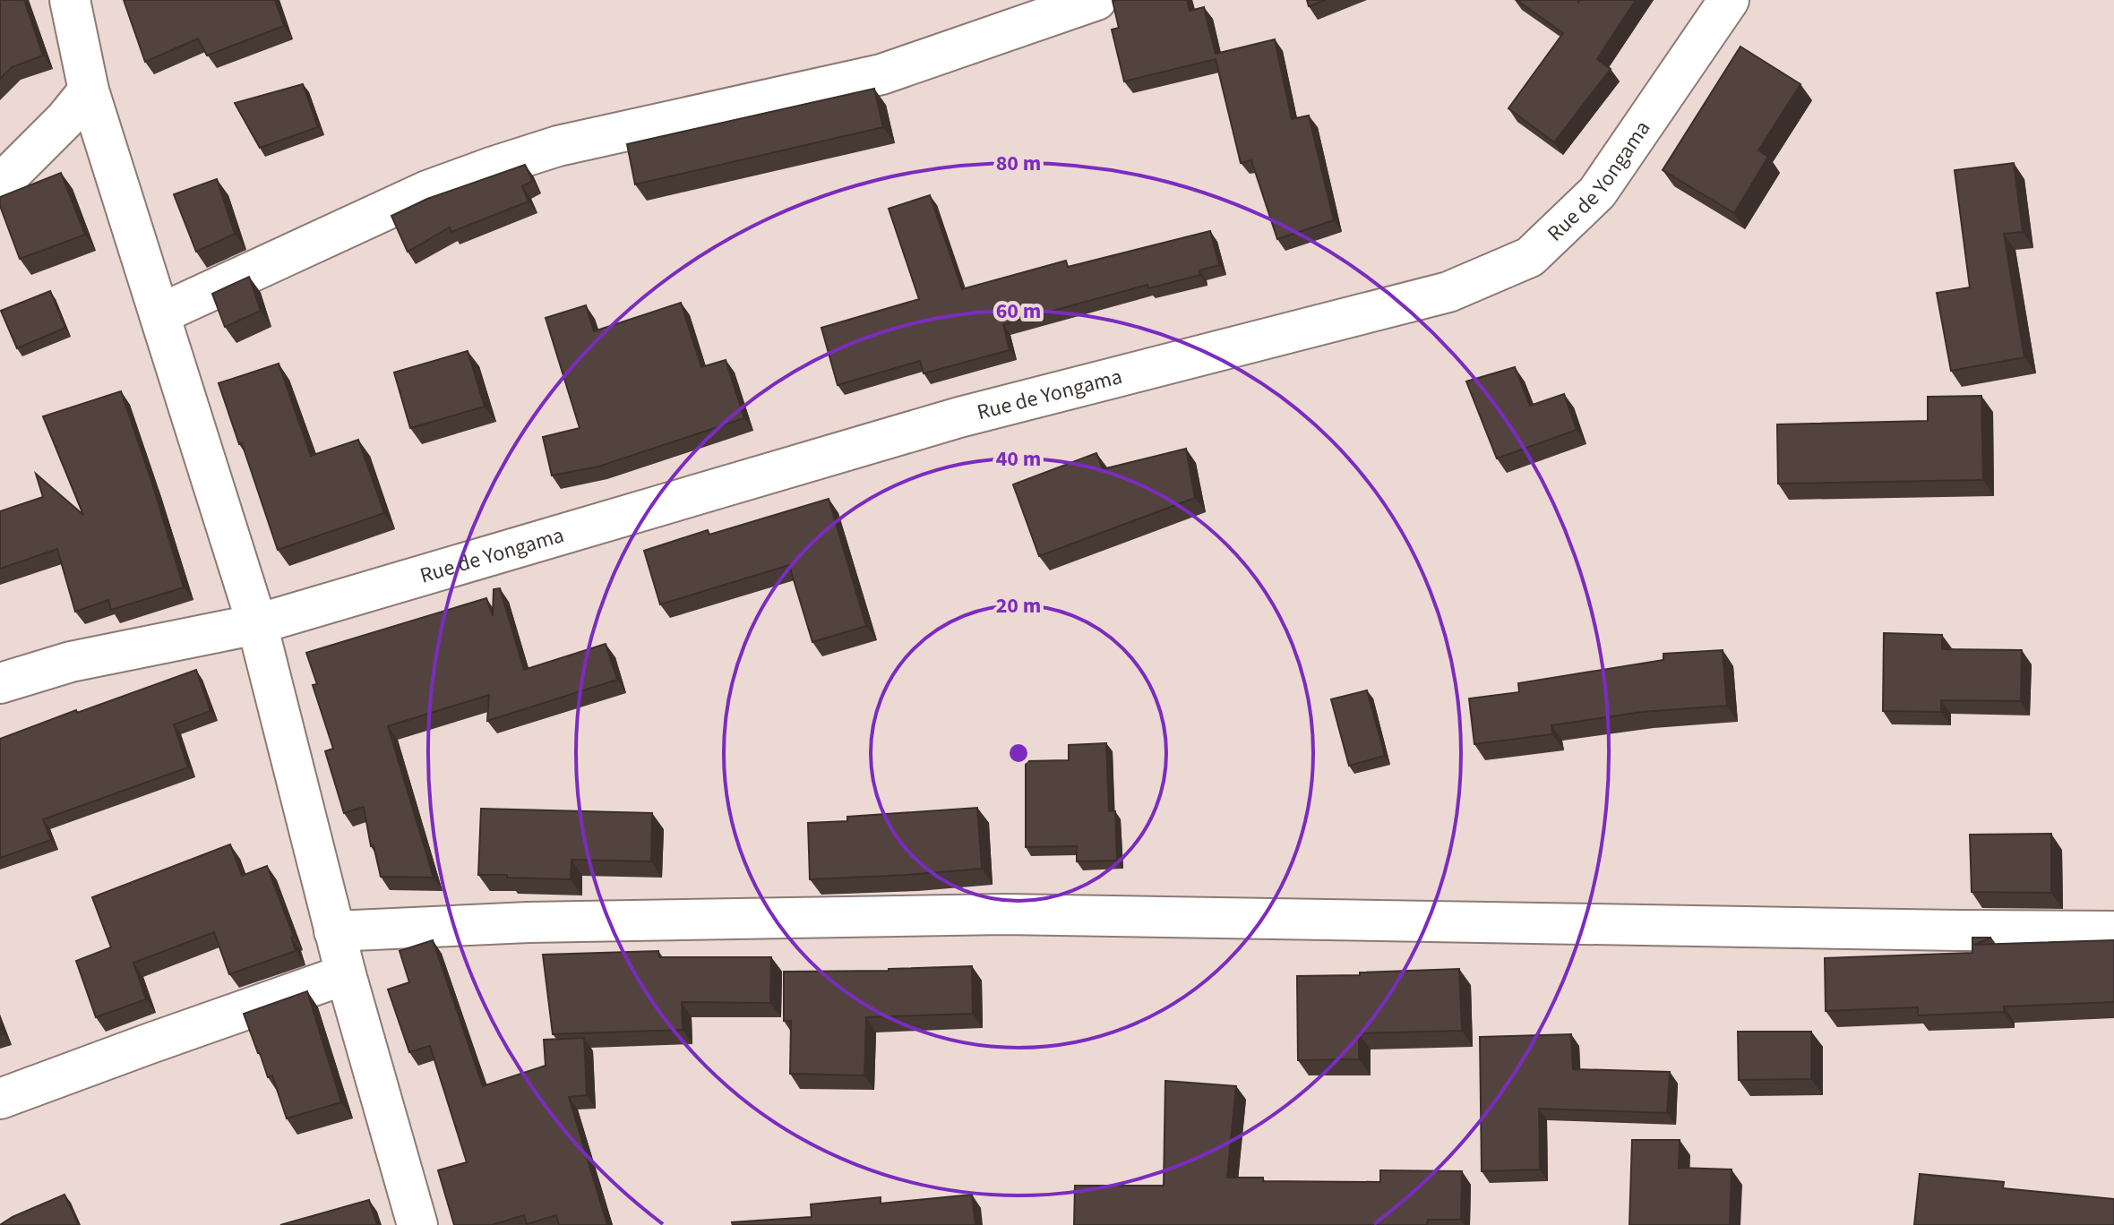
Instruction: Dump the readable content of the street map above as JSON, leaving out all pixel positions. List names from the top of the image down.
{
  "streets": {
    "street": ["Rue de Yongama"]
  },
  "rings": [
    "80 m",
    "60 m",
    "40 m",
    "20 m"
  ]
}
